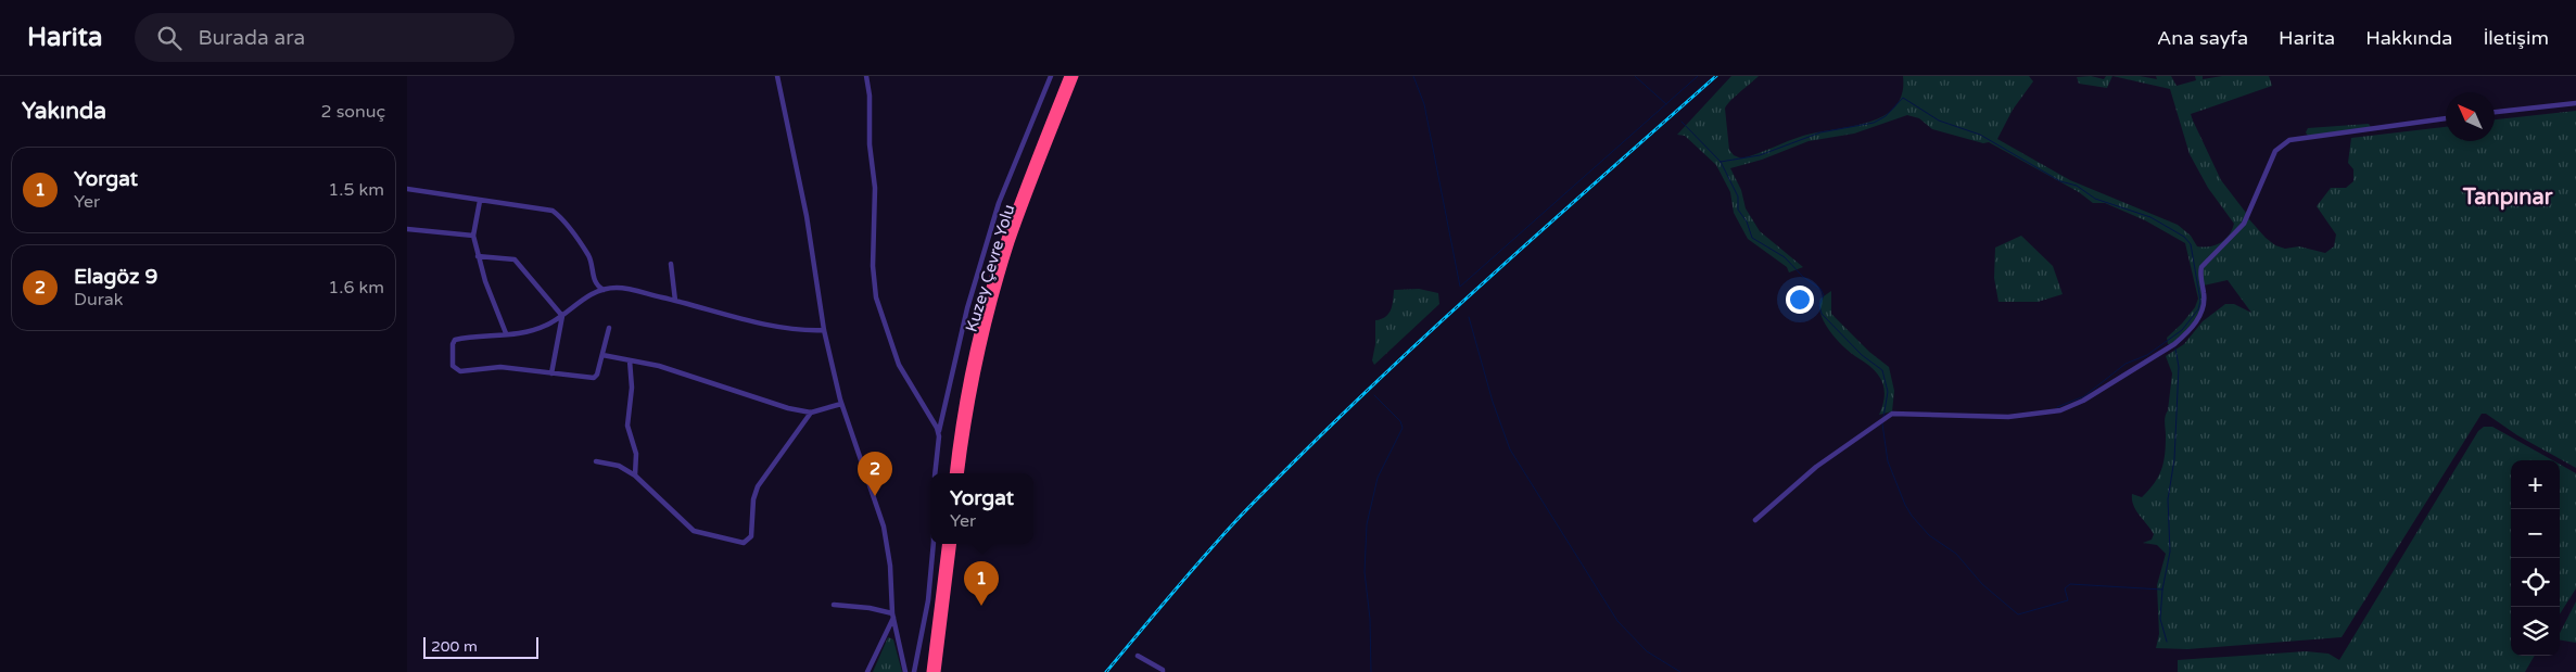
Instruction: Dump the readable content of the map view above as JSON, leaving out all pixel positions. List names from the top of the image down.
{
  "streets": {
    "highway": ["Kuzey Çevre Yolu"]
  },
  "districts": ["Tanpınar"],
  "scale_bar": "200 m",
  "north": "top left",
  "page": {
    "header": "Harita",
    "search": "Burada ara",
    "nav": [
      "Ana sayfa",
      "Harita",
      "Hakkında",
      "İletişim"
    ],
    "heading": ["Yakında", "2 sonuç"],
    "list": [
      {
        "mark": "1",
        "name": "Yorgat",
        "note": "Yer",
        "value": "1.5 km"
      },
      {
        "mark": "2",
        "name": "Elagöz 9",
        "note": "Durak",
        "value": "1.6 km"
      }
    ],
    "pins": ["2", "1"],
    "map_buttons": ["+", "−"],
    "popup": ["Yorgat", "Yer"],
    "scale": "200 m"
  }
}
